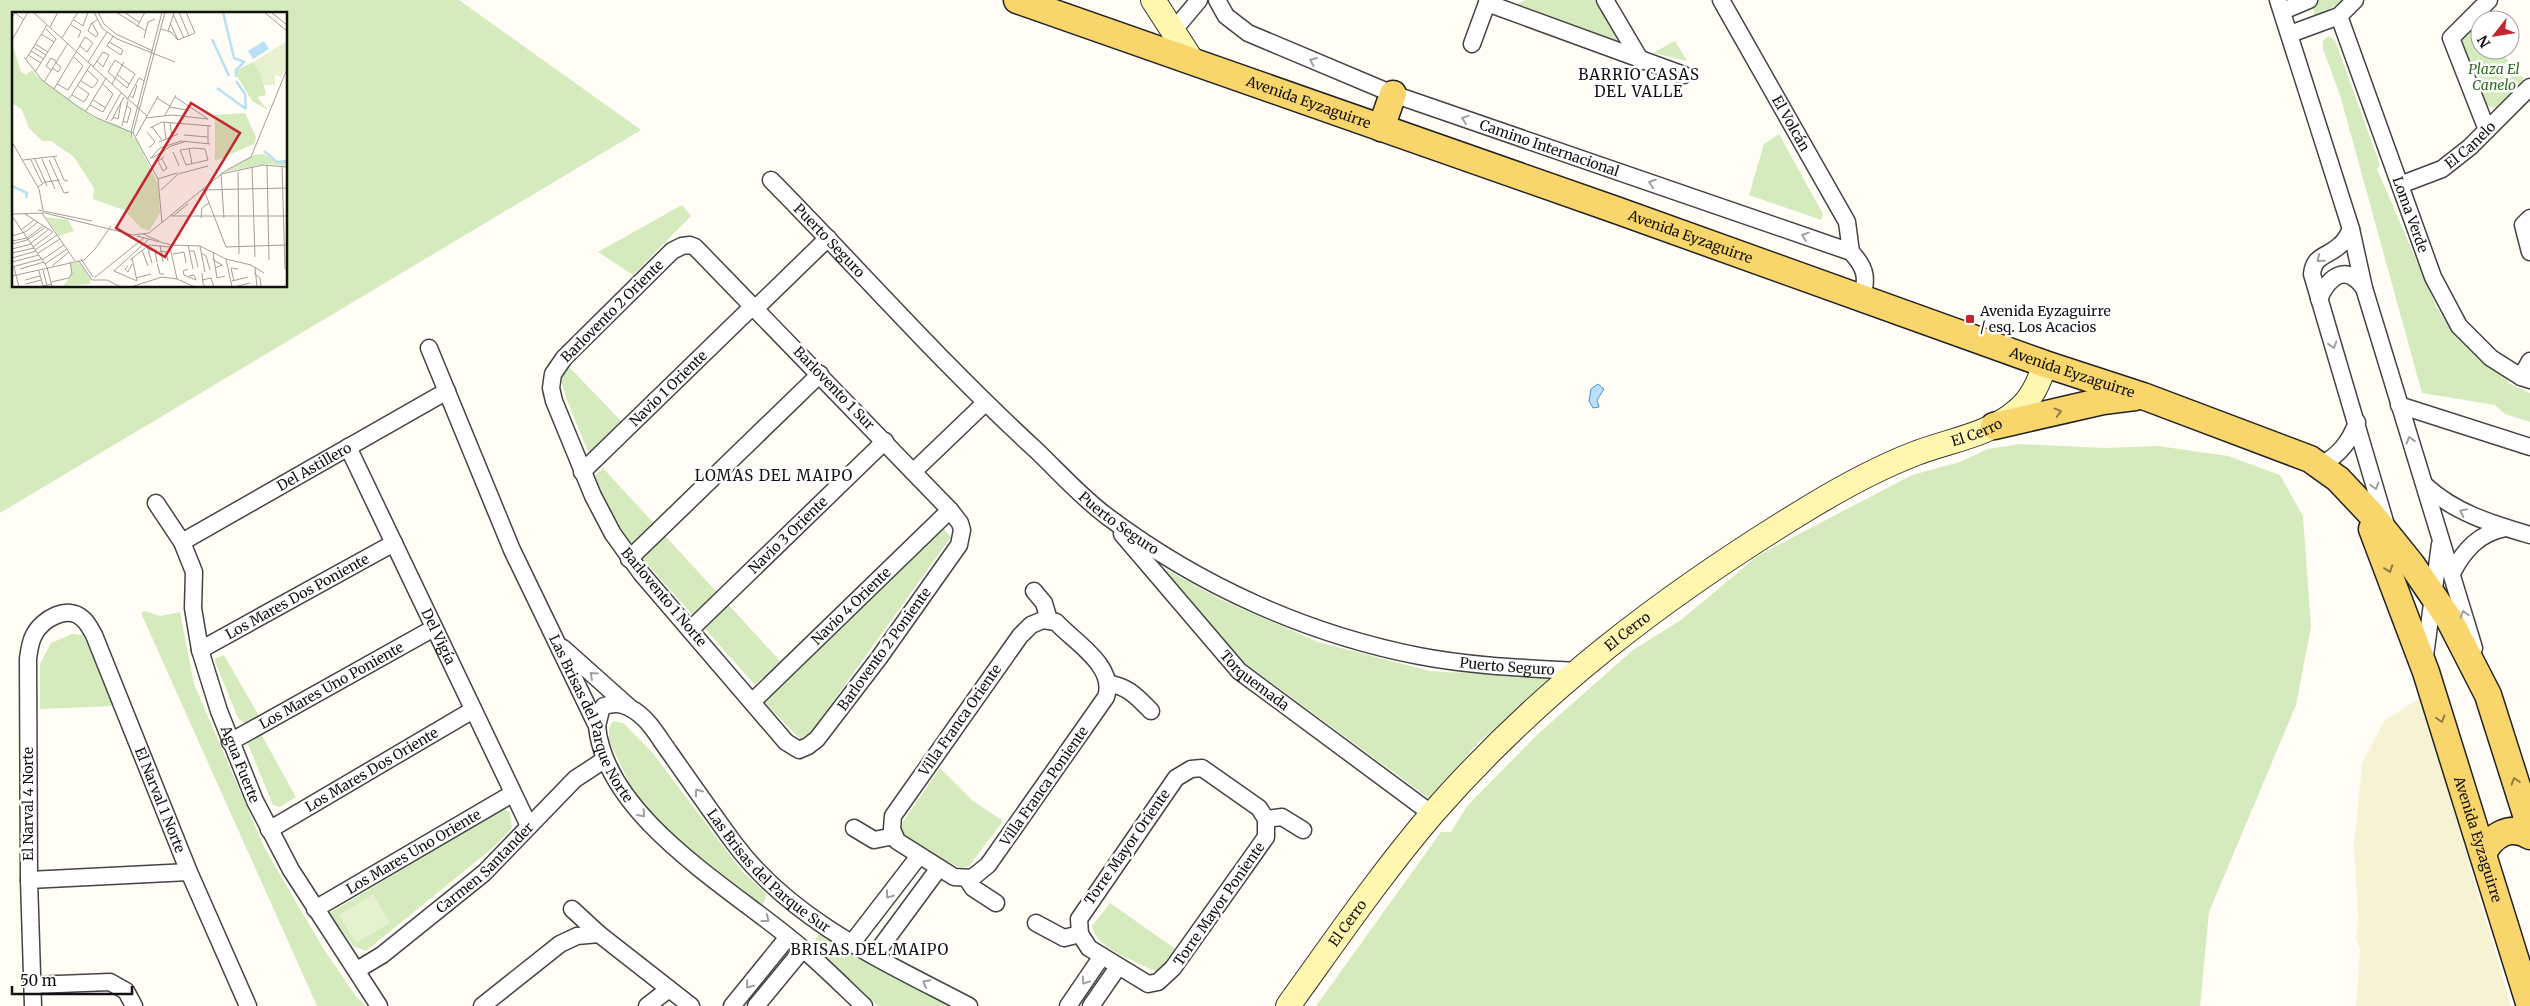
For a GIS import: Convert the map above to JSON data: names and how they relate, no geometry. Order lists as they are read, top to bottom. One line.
{"streets":{"main road":["Avenida Eyzaguirre"],"street":["El Volcán","El Canelo","Camino Internacional","Loma Verde","Puerto Seguro","Barlovento 2 Oriente","Barlovento 1 Sur","Navio 1 Oriente","El Cerro","Del Astillero","Navio 3 Oriente","Los Mares Dos Poniente","Barlovento 1 Norte","Navio 4 Oriente","Del Vigía","Barlovento 2 Poniente","Torquemada","Los Mares Uno Poniente","Las Brisas del Parque Norte","Villa Franca Oriente","Agua Fuerte","Los Mares Dos Oriente","Villa Franca Poniente","El Narval 1 Norte","El Narval 4 Norte","Torre Mayor Oriente","Los Mares Uno Oriente","Carmen Santander","Las Brisas del Parque Sur","Torre Mayor Poniente"]},"crossings":[["Avenida Eyzaguirre","El Cerro"],["El Volcán","Camino Internacional"],["El Canelo","Loma Verde"],["Puerto Seguro","Navio 1 Oriente"],["Puerto Seguro","El Cerro"],["Puerto Seguro","Torquemada"],["Barlovento 2 Oriente","Barlovento 1 Sur"],["Barlovento 2 Oriente","Barlovento 1 Norte"],["Barlovento 1 Sur","Navio 1 Oriente"],["Barlovento 1 Sur","Navio 3 Oriente"],["Barlovento 1 Sur","Navio 4 Oriente"],["Barlovento 1 Sur","Barlovento 2 Poniente"],["Navio 1 Oriente","Barlovento 1 Norte"],["El Cerro","Torquemada"],["Del Astillero","Del Vigía"],["Del Astillero","Las Brisas del Parque Norte"],["Del Astillero","Agua Fuerte"],["Navio 3 Oriente","Barlovento 1 Norte"],["Los Mares Dos Poniente","Del Vigía"],["Los Mares Dos Poniente","Agua Fuerte"],["Barlovento 1 Norte","Navio 4 Oriente"],["Barlovento 1 Norte","Barlovento 2 Poniente"],["Del Vigía","Los Mares Uno Poniente"],["Del Vigía","Los Mares Dos Oriente"],["Del Vigía","Los Mares Uno Oriente"],["Del Vigía","Carmen Santander"],["Los Mares Uno Poniente","Agua Fuerte"],["Las Brisas del Parque Norte","Carmen Santander"],["Las Brisas del Parque Norte","Las Brisas del Parque Sur"],["Agua Fuerte","Los Mares Dos Oriente"],["Agua Fuerte","Los Mares Uno Oriente"],["Agua Fuerte","Carmen Santander"],["El Narval 1 Norte","El Narval 4 Norte"],["Torre Mayor Oriente","Torre Mayor Poniente"]],"one_way":["Las Brisas del Parque Sur"],"districts":["BARRIO CASAS DEL VALLE","LOMAS DEL MAIPO","BRISAS DEL MAIPO"],"parks":["Plaza El Canelo"],"places":{"transit":["Avenida Eyzaguirre / esq. Los Acacios"]},"scale_bar":"50 m","north":"bottom left"}
